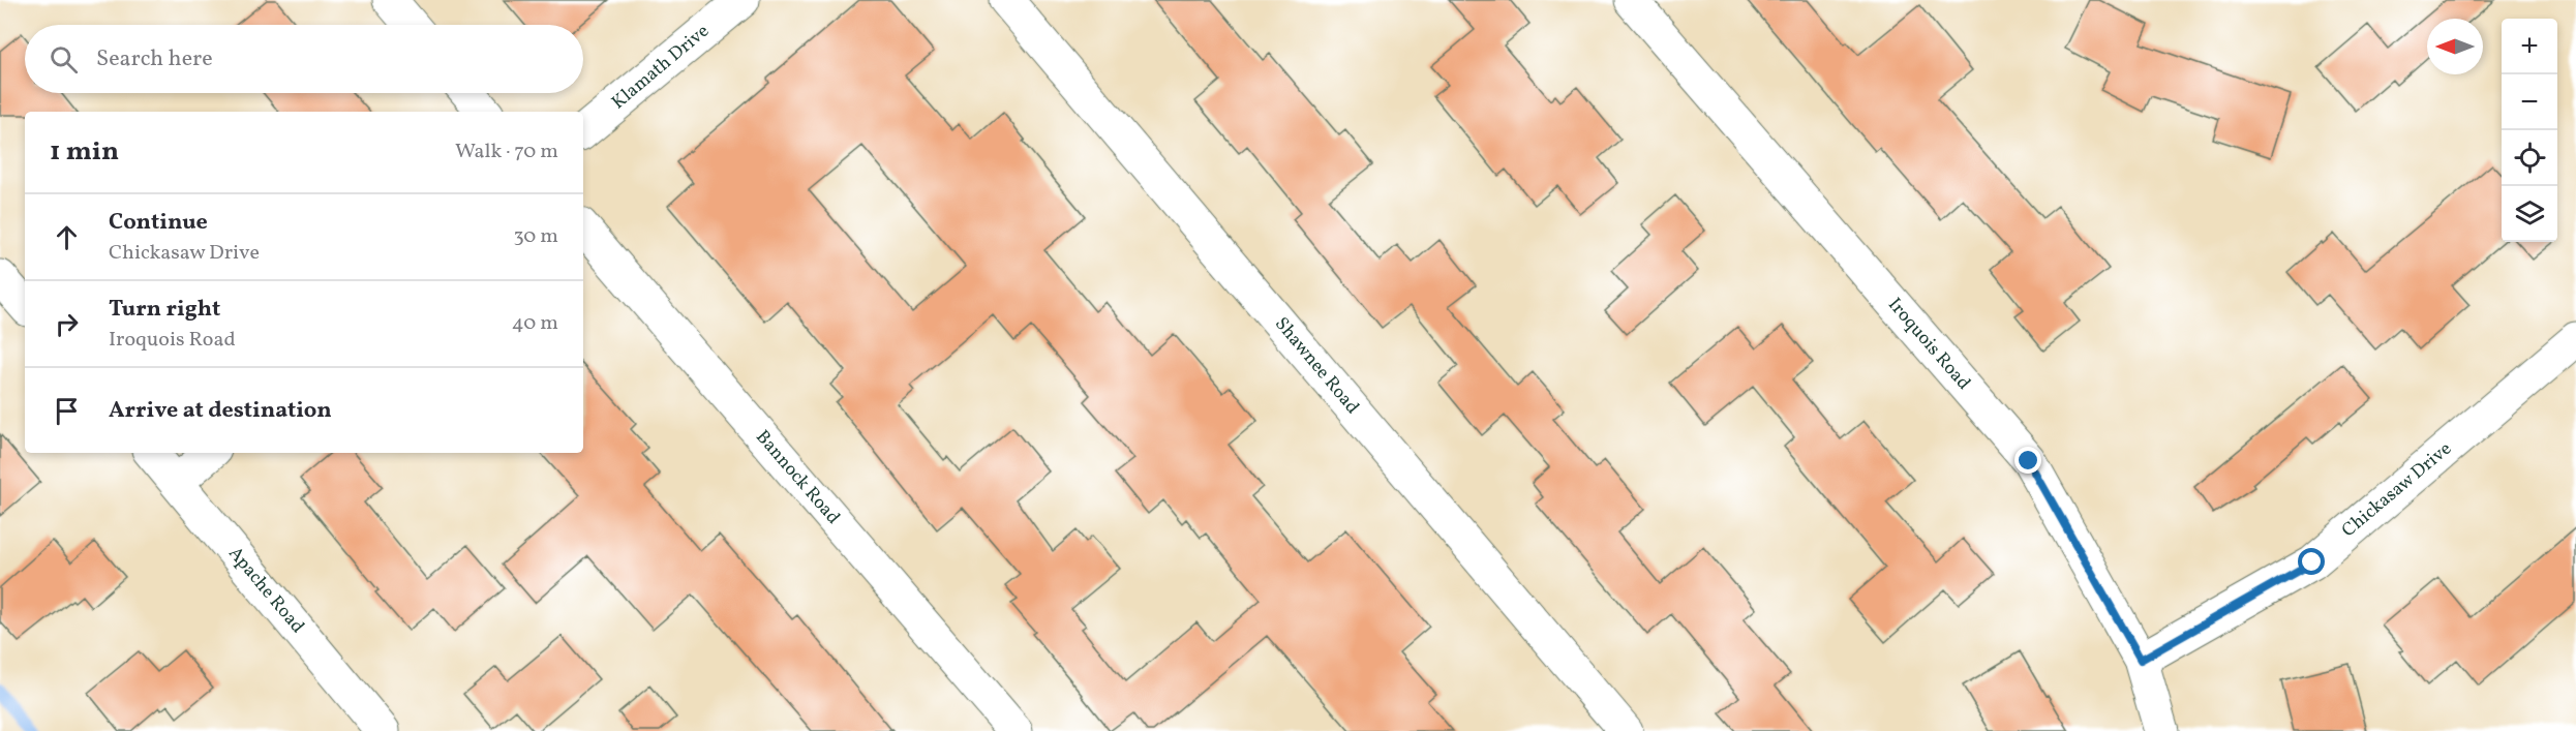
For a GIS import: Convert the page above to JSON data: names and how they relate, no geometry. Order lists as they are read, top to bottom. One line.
{"streets":{"street":["Klamath Drive","Iroquois Road","Shawnee Road","Bannock Road","Chickasaw Drive","Apache Road"]},"crossings":[["Iroquois Road","Chickasaw Drive"]],"north":"left","page":{"map_buttons":["+","−"],"search":"Search here","heading":["1 min","Walk · 70 m"],"list":[["Continue","Chickasaw Drive","30 m"],["Turn right","Iroquois Road","40 m"],"Arrive at destination"]}}
